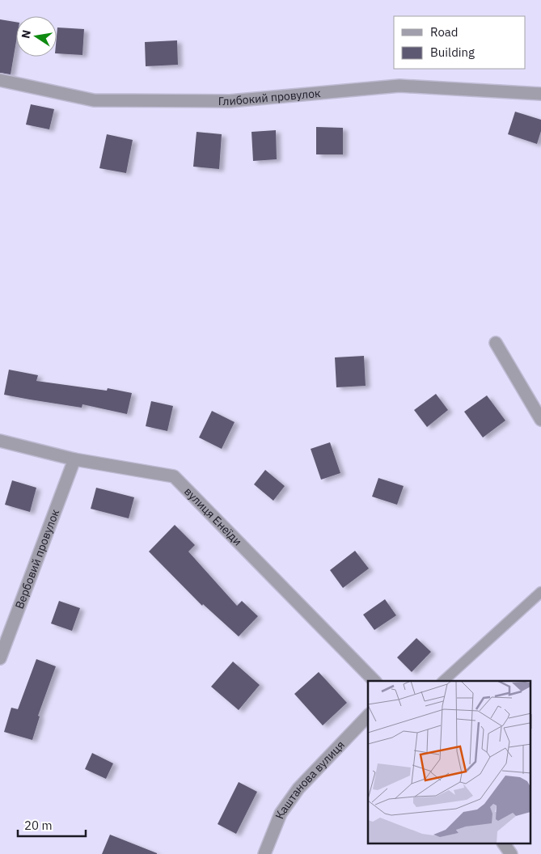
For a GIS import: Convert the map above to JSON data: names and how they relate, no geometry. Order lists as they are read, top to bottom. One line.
{"streets":{"street":["Глибокий провулок","вулиця Енеїди","Вербовий провулок","Каштанова вулиця"]},"crossings":[["вулиця Енеїди","Вербовий провулок"]],"legend":["Road","Building"],"scale_bar":"20 m","north":"left"}
